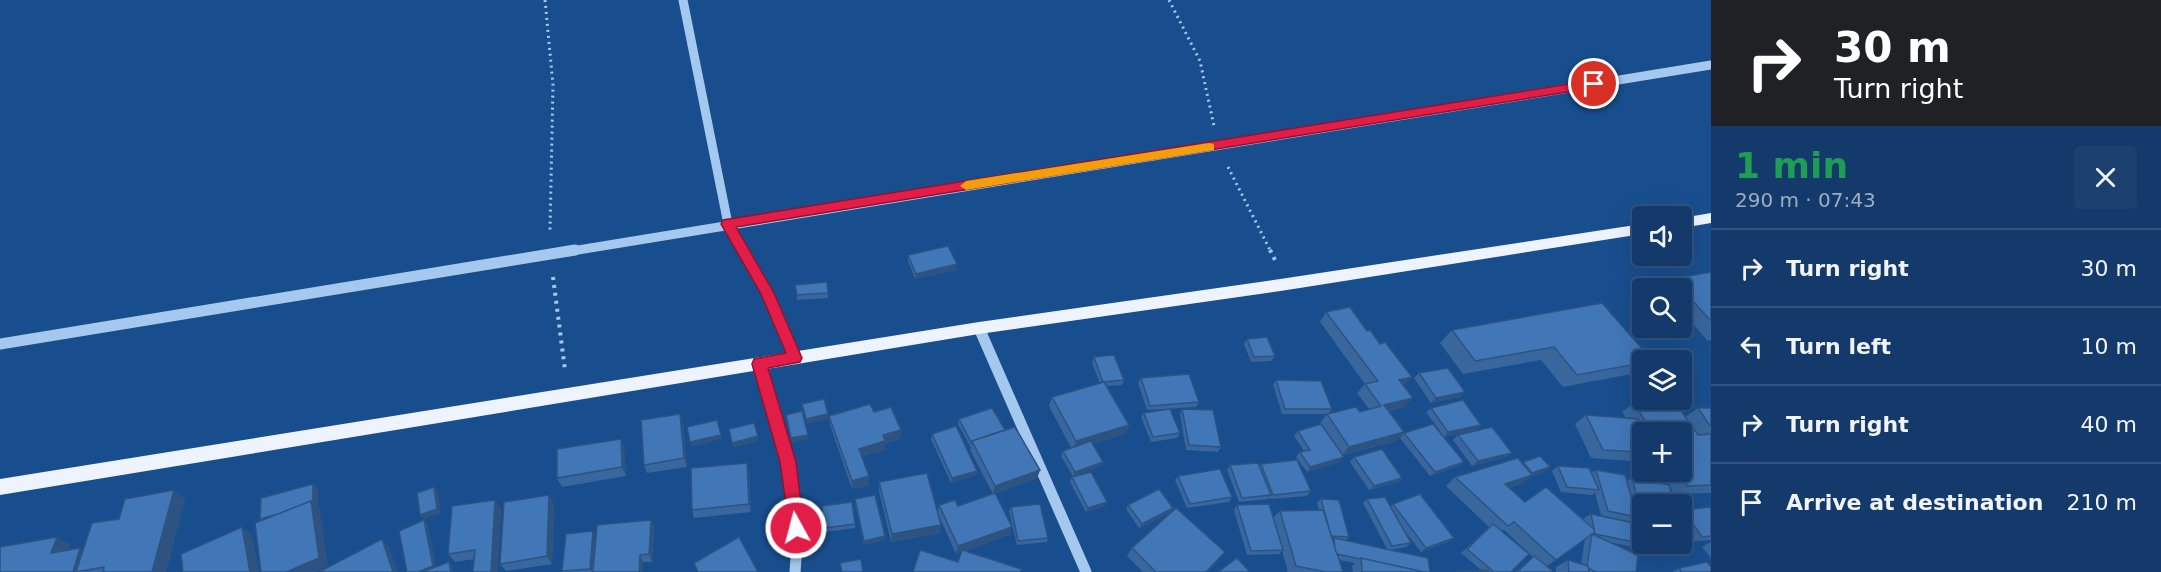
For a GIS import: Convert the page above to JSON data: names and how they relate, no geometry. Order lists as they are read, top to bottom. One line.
{"page":{"turn":["30 m","Turn right"],"heading":["1 min","290 m · 07:43"],"map_buttons":["+","−"],"list":[{"name":"Turn right","value":"30 m"},{"name":"Turn left","value":"10 m"},{"name":"Turn right","value":"40 m"},{"name":"Arrive at destination","value":"210 m"}]}}
